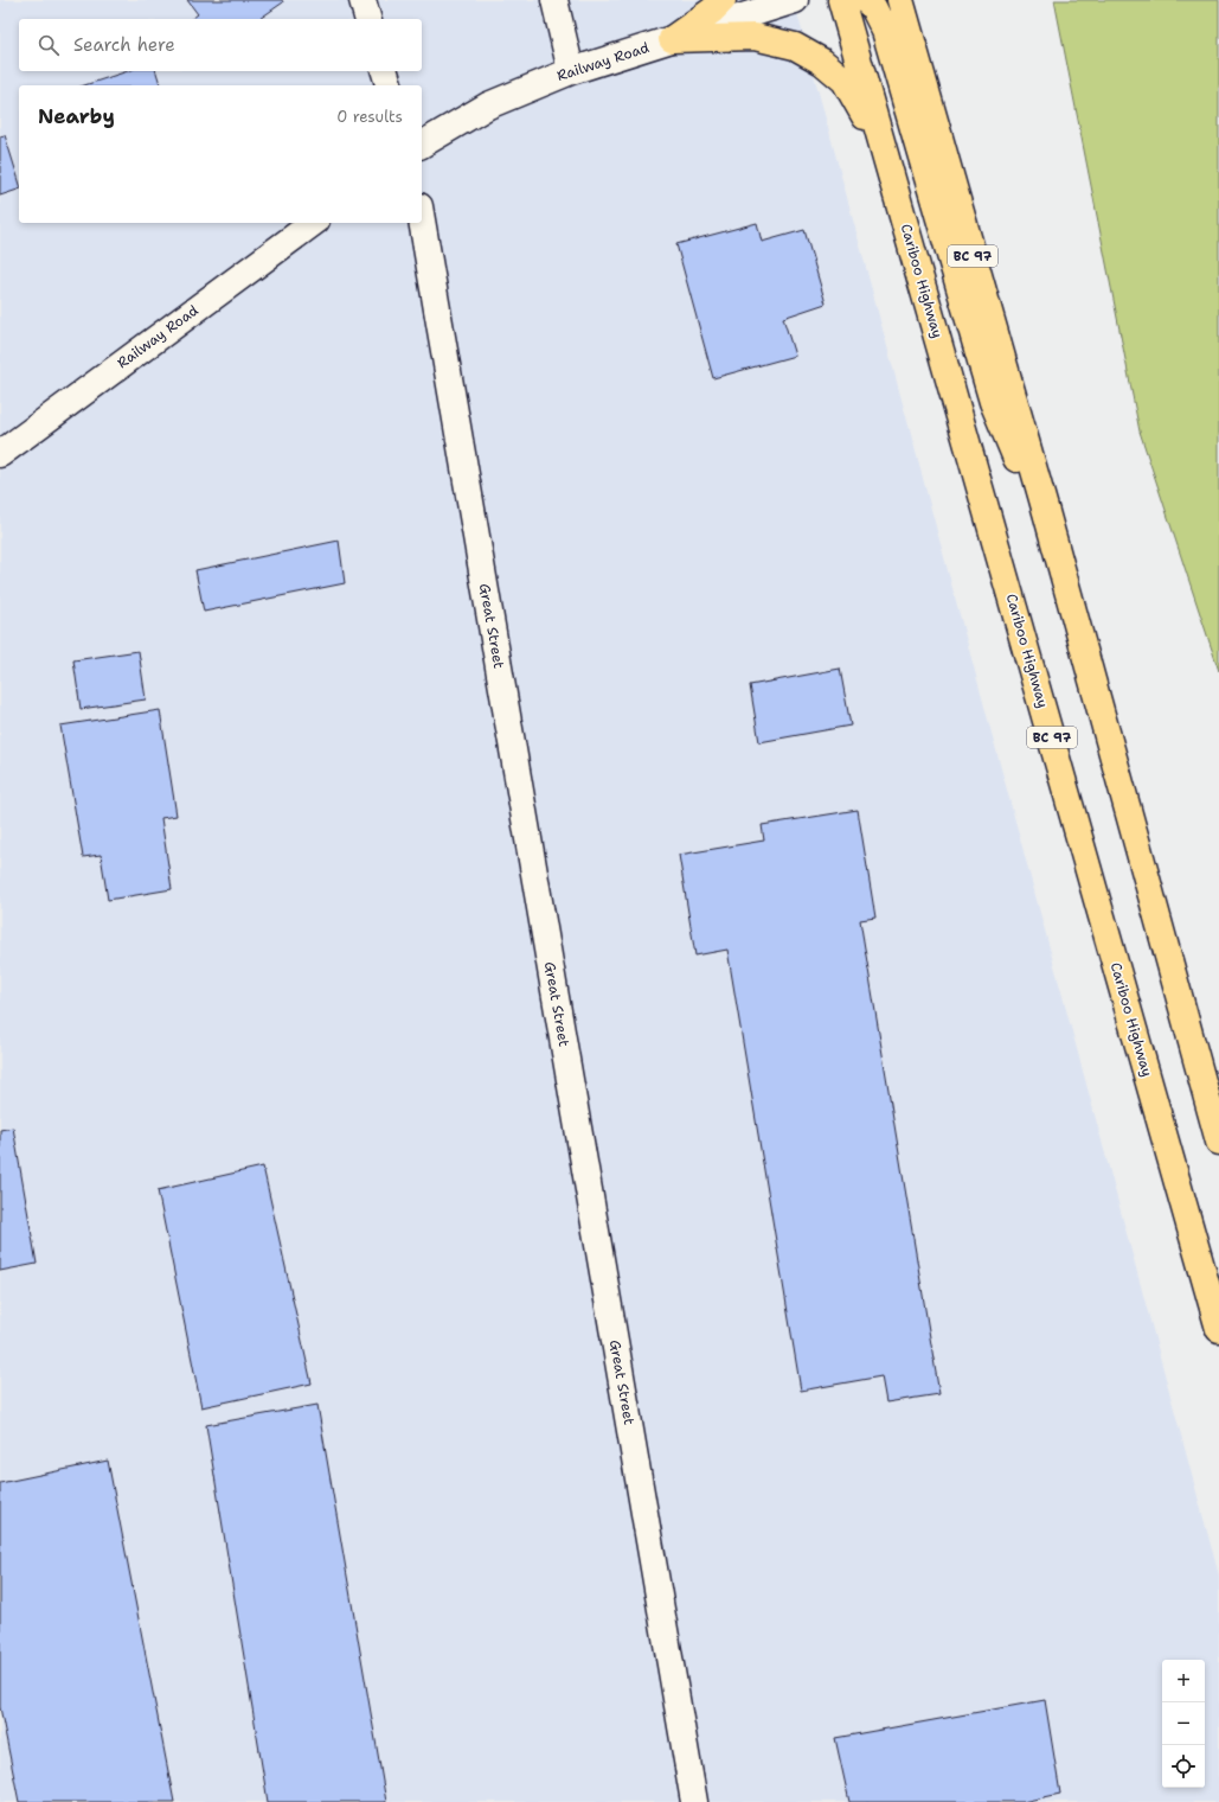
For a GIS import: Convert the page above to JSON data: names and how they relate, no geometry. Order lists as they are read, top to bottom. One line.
{"streets":{"highway":["BC 97","Cariboo Highway"],"street":["Railway Road","Great Street"]},"page":{"search":"Search here","heading":["Nearby","0 results"],"map_buttons":["+","−"]}}
